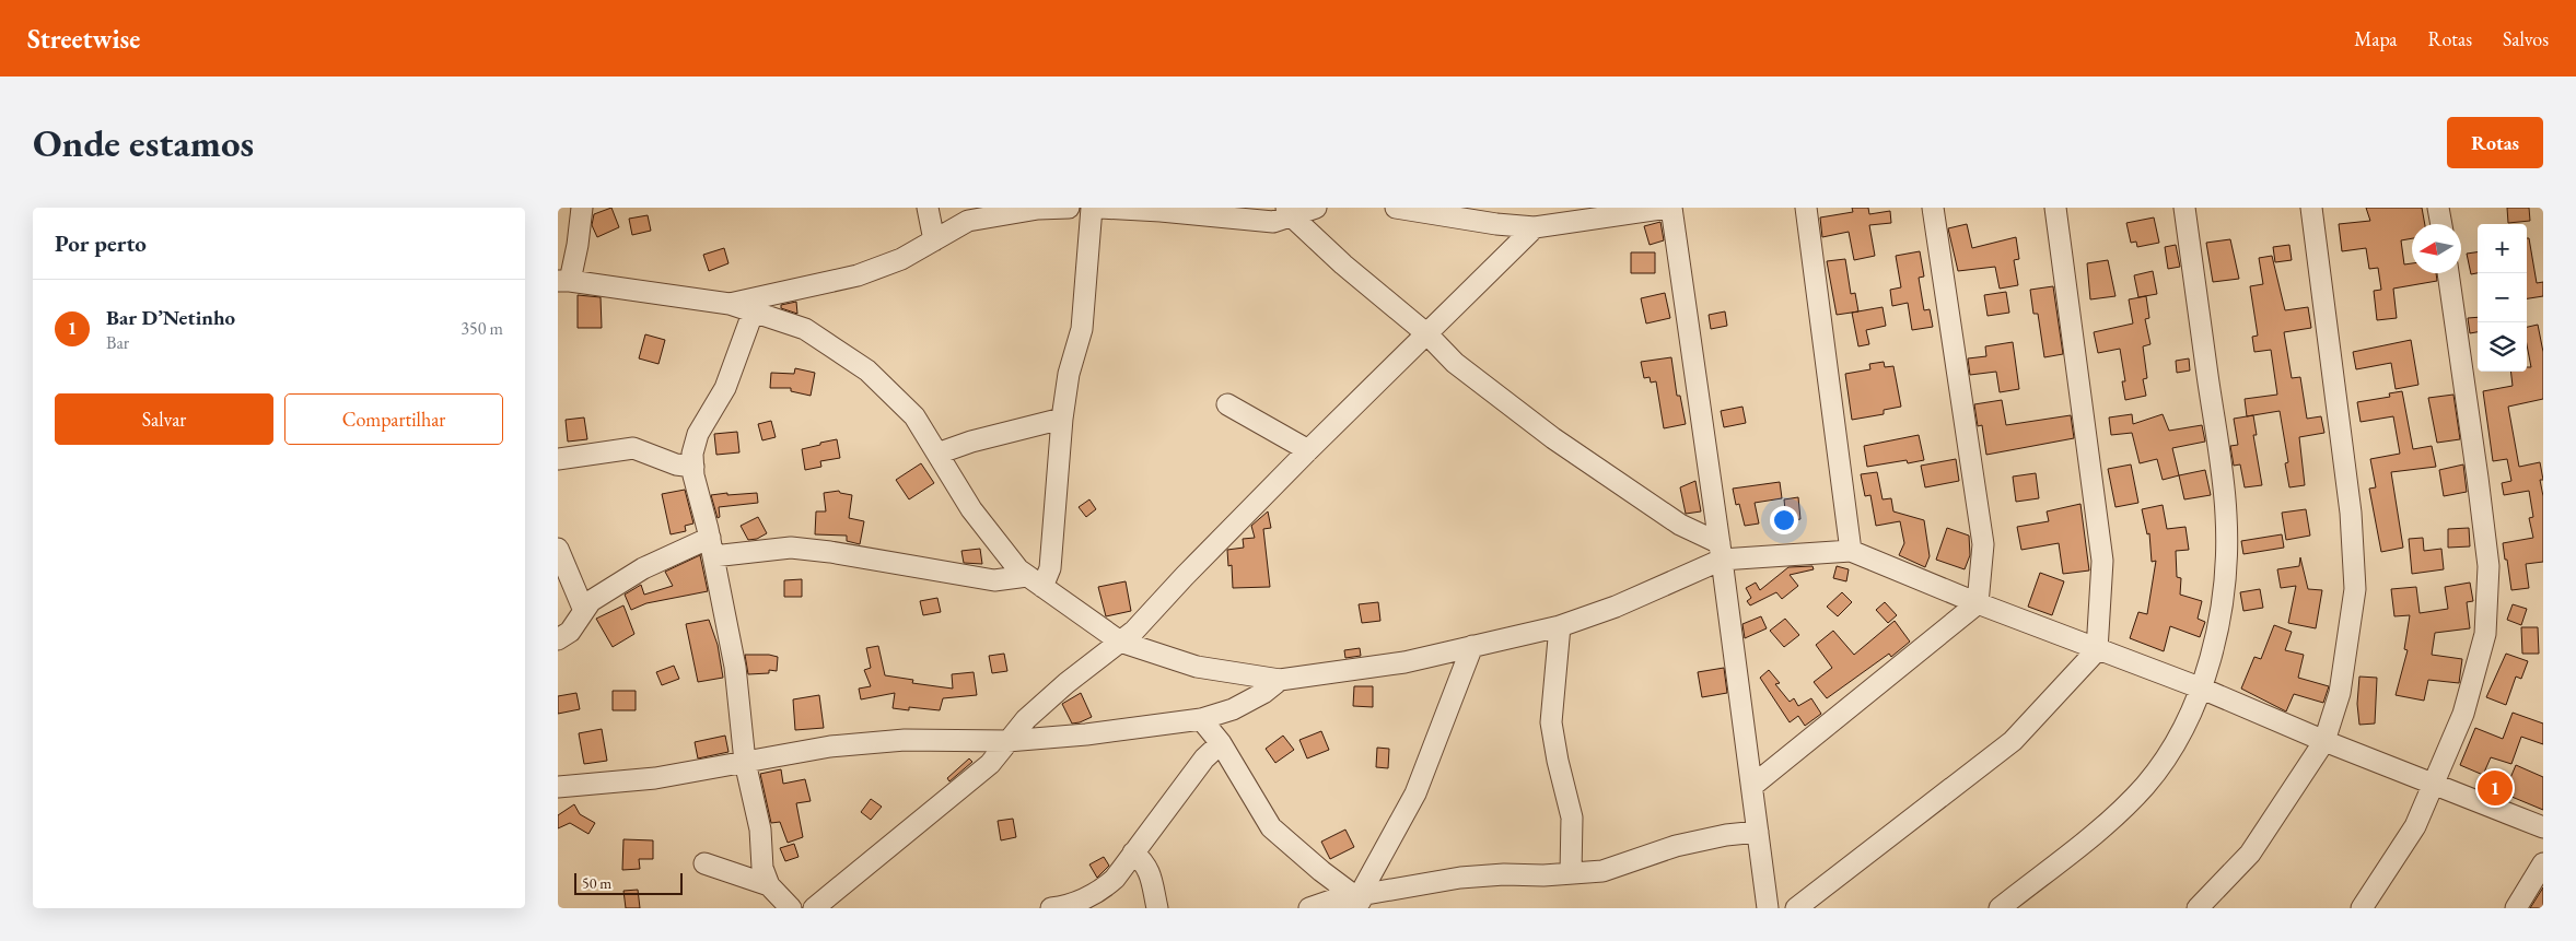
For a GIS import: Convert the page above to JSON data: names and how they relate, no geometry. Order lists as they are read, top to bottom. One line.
{"scale_bar":"50 m","north":"left","page":{"header":"Streetwise","nav":["Mapa","Rotas","Salvos"],"buttons":["Rotas",["Salvar","Compartilhar"]],"title":"Onde estamos","heading":"Por perto","map_buttons":["+","−"],"list":[{"mark":"1","name":"Bar D’Netinho","note":"Bar","value":"350 m"}],"pins":"1","scale":"50 m"}}
